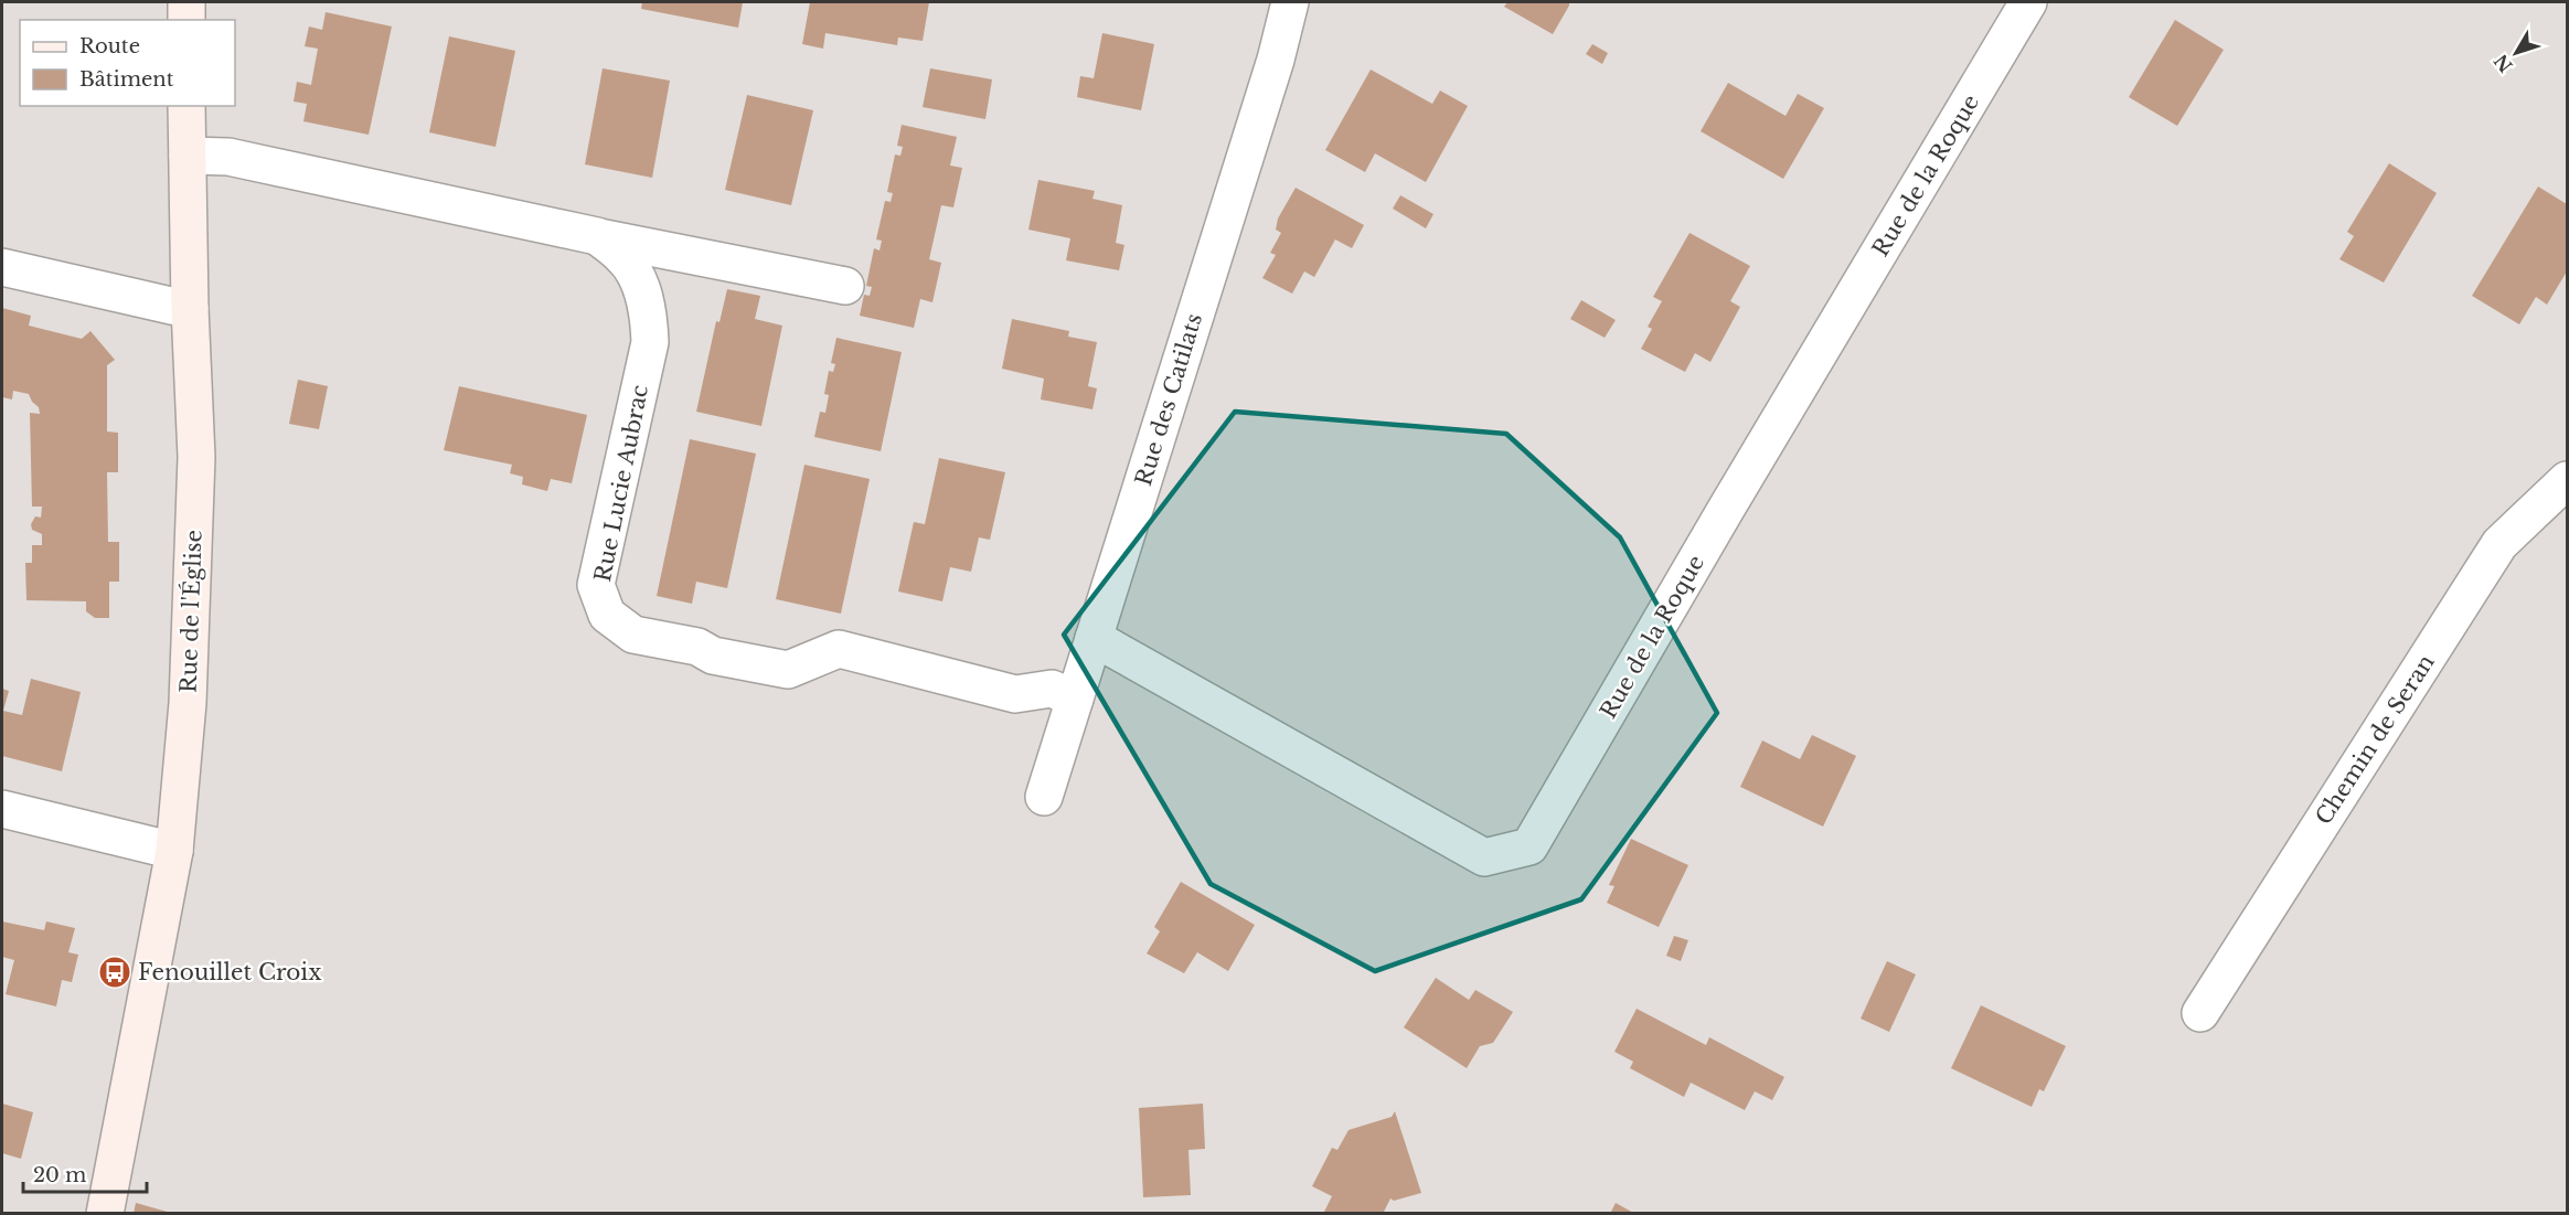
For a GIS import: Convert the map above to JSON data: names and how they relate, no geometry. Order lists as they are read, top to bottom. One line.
{"streets":{"main road":["Rue de l'Église"],"street":["Rue de la Roque","Rue des Catilats","Rue Lucie Aubrac","Chemin de Seran"]},"crossings":[["Rue de la Roque","Rue des Catilats"],["Rue des Catilats","Rue Lucie Aubrac"],["Rue Lucie Aubrac","Rue de l'Église"]],"places":{"bus stop":["Fenouillet Croix"]},"legend":["Route","Bâtiment"],"scale_bar":"20 m","north":"bottom left"}
